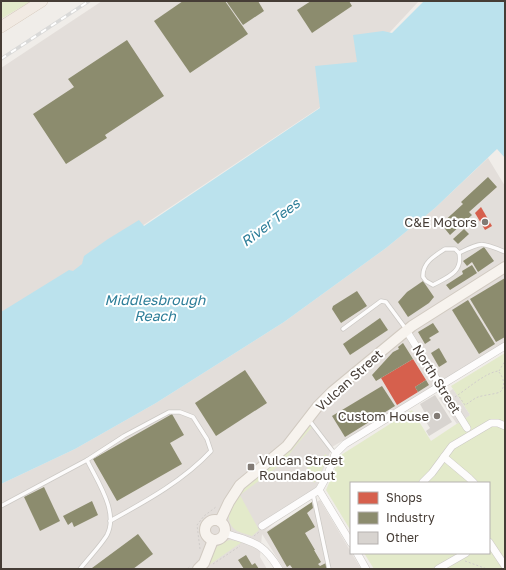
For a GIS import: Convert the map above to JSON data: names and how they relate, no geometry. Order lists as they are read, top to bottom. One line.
{"streets":{"street":["North Street","Vulcan Street"]},"crossings":[["North Street","Vulcan Street"]],"water":["River Tees","Middlesbrough Reach"],"places":{"other":["C&E Motors","Custom House"],"transit":["Vulcan Street Roundabout"]},"legend":["Shops","Industry","Other"]}
